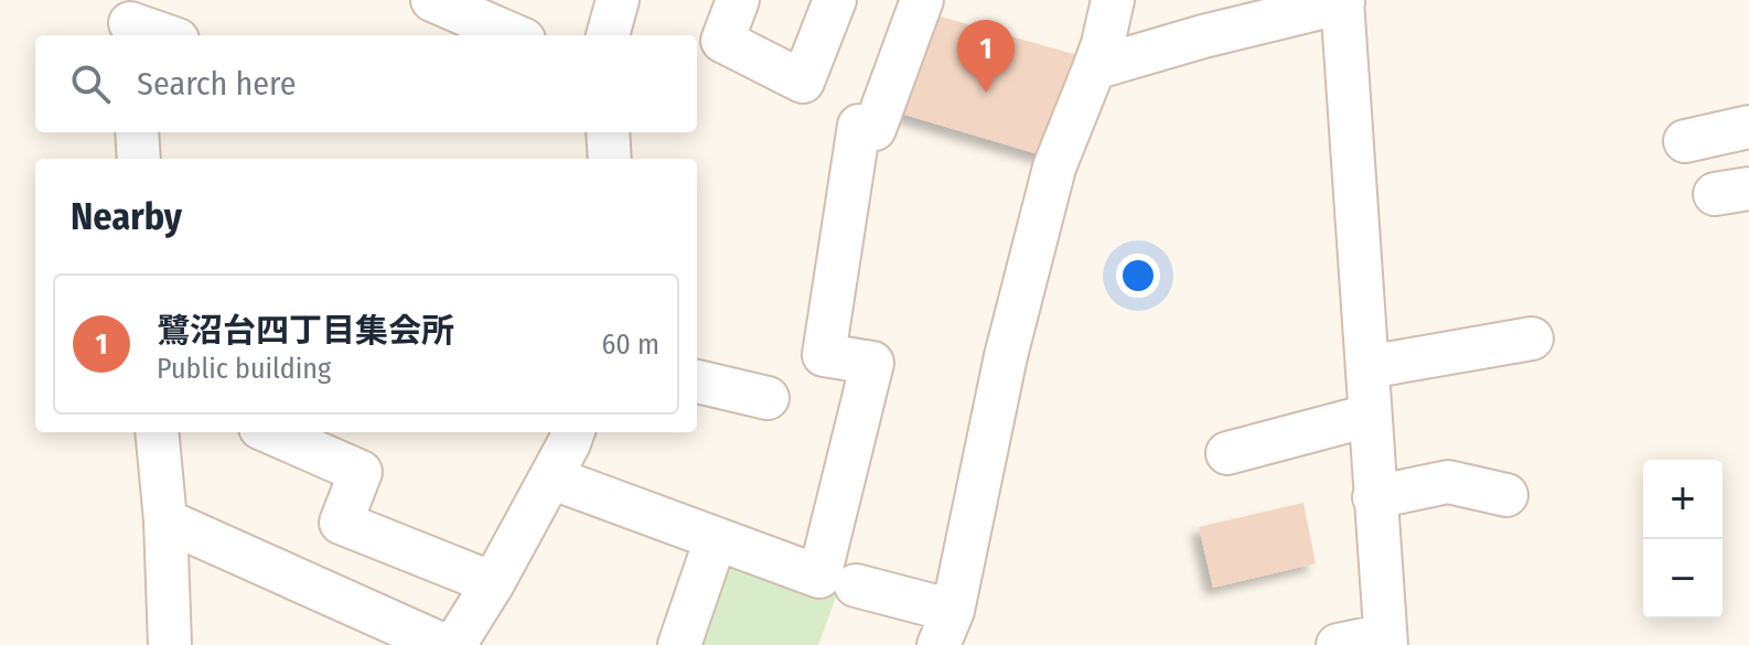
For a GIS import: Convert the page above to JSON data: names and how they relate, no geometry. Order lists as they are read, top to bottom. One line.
{"page":{"pins":"1","search":"Search here","heading":"Nearby","list":[{"mark":"1","name":"鷺沼台四丁目集会所","note":"Public building","value":"60 m"}],"map_buttons":["+","−"]}}
